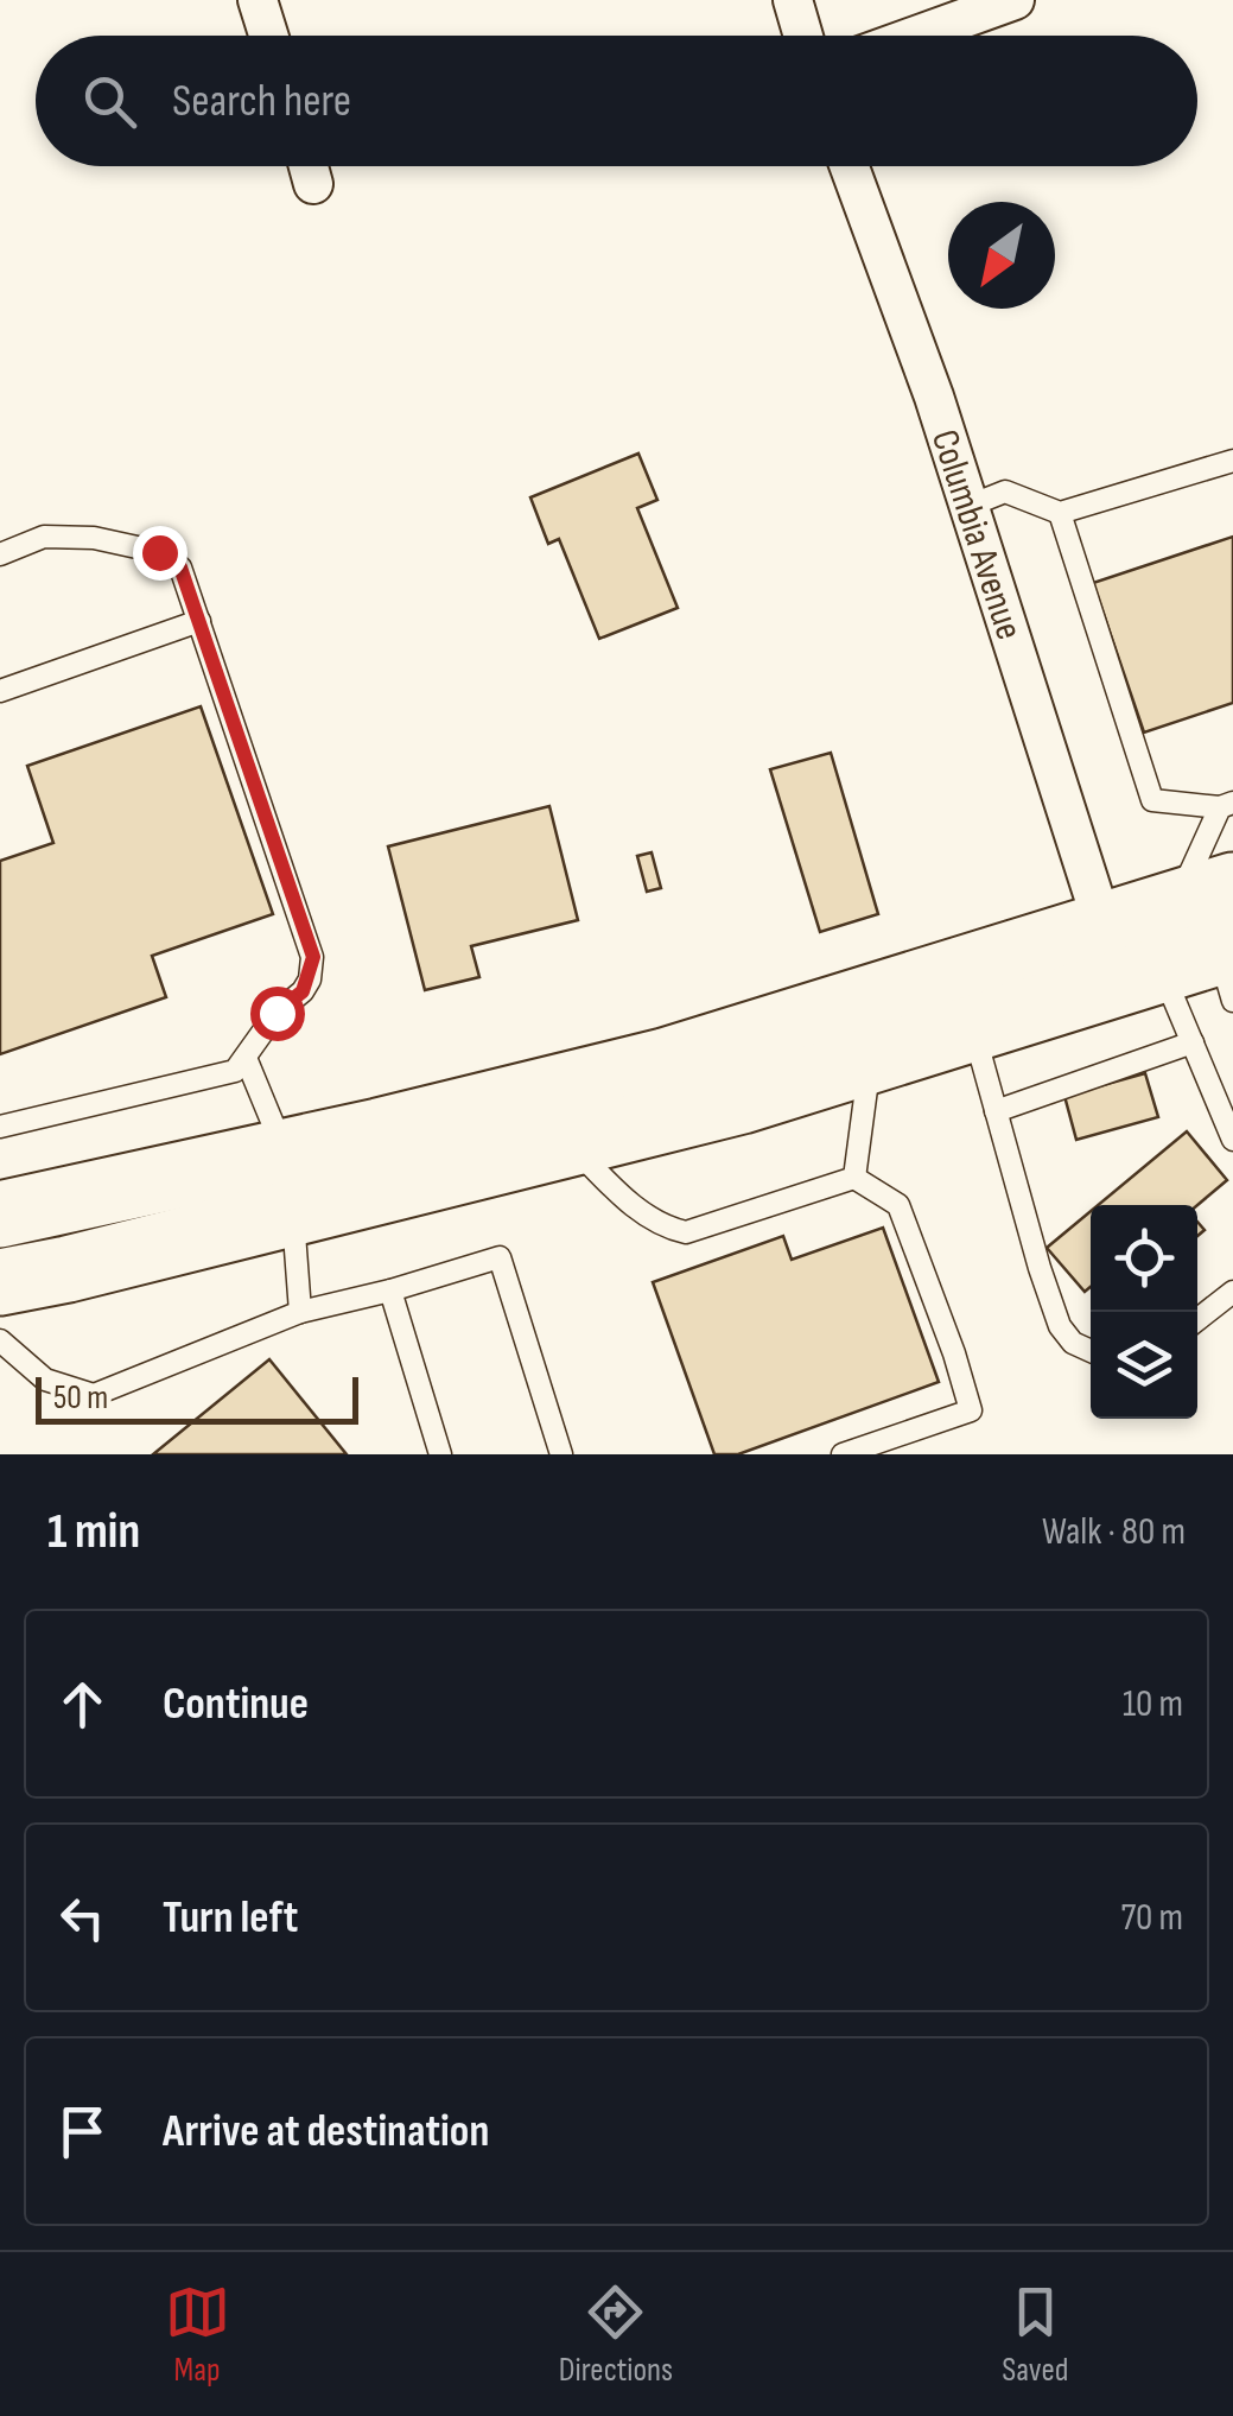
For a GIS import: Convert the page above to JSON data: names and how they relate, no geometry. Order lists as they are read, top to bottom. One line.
{"streets":{"street":["Columbia Avenue"]},"scale_bar":"50 m","north":"bottom left","page":{"search":"Search here","scale":"50 m","heading":["1 min","Walk · 80 m"],"list":[["Continue","10 m"],["Turn left","70 m"],"Arrive at destination"],"nav":["Map","Directions","Saved"]}}
